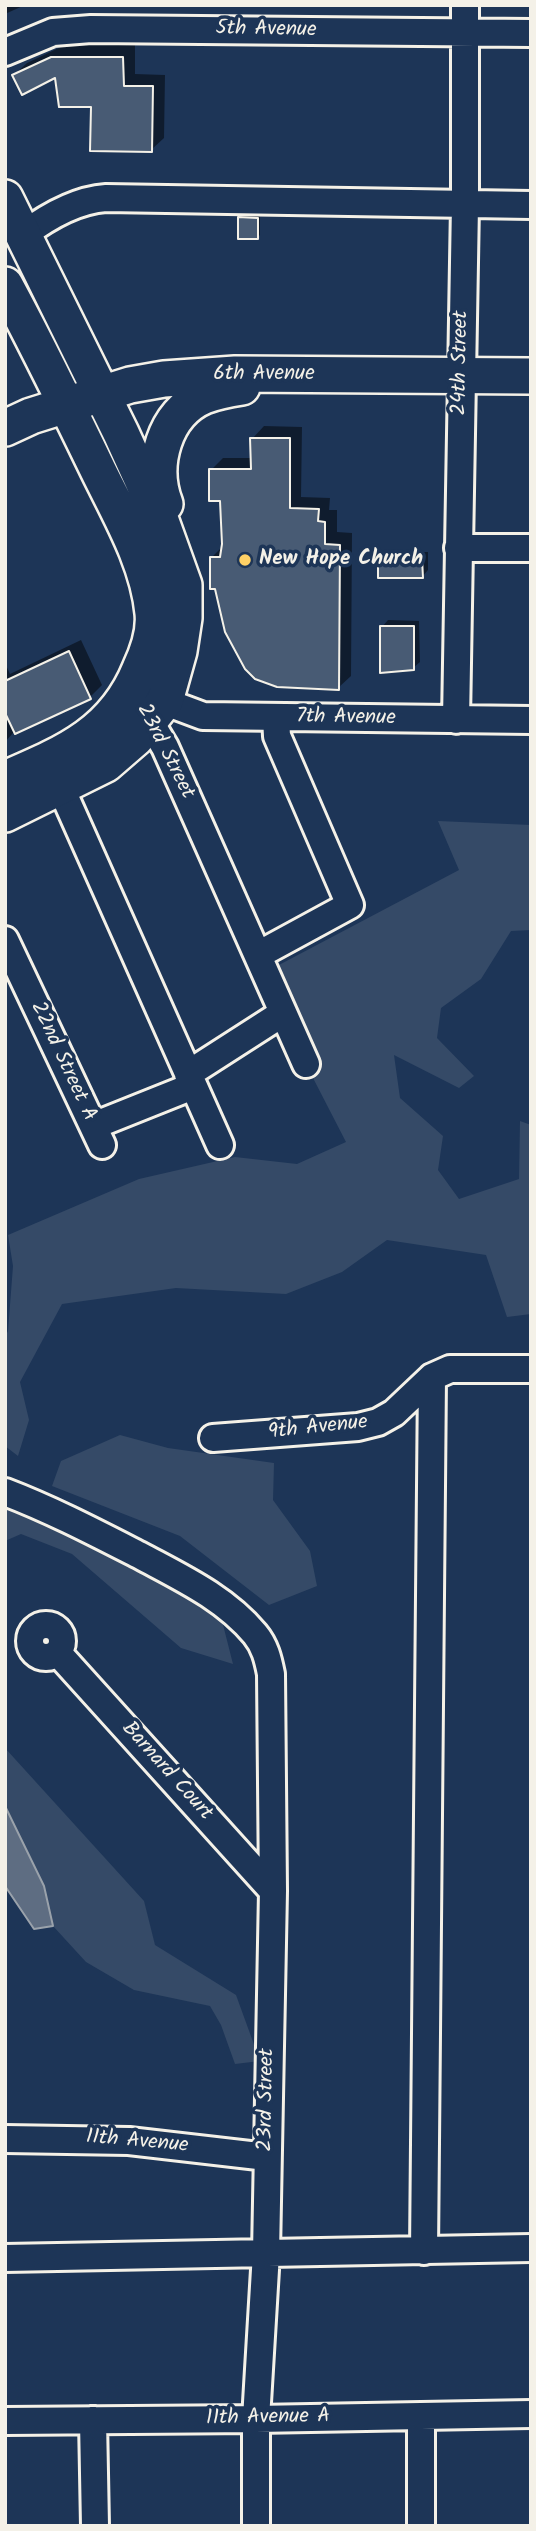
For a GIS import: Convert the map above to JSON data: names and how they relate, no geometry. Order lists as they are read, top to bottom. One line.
{"streets":{"main road":["6th Avenue","23rd Street"],"street":["5th Avenue","24th Street","7th Avenue","22nd Street A","9th Avenue","Barnard Court","11th Avenue","11th Avenue A"]},"crossings":[["5th Avenue","24th Street"],["24th Street","6th Avenue"],["24th Street","7th Avenue"],["6th Avenue","23rd Street"],["7th Avenue","23rd Street"],["23rd Street","Barnard Court"],["23rd Street","11th Avenue"],["23rd Street","11th Avenue A"]],"places":["New Hope Church"]}
